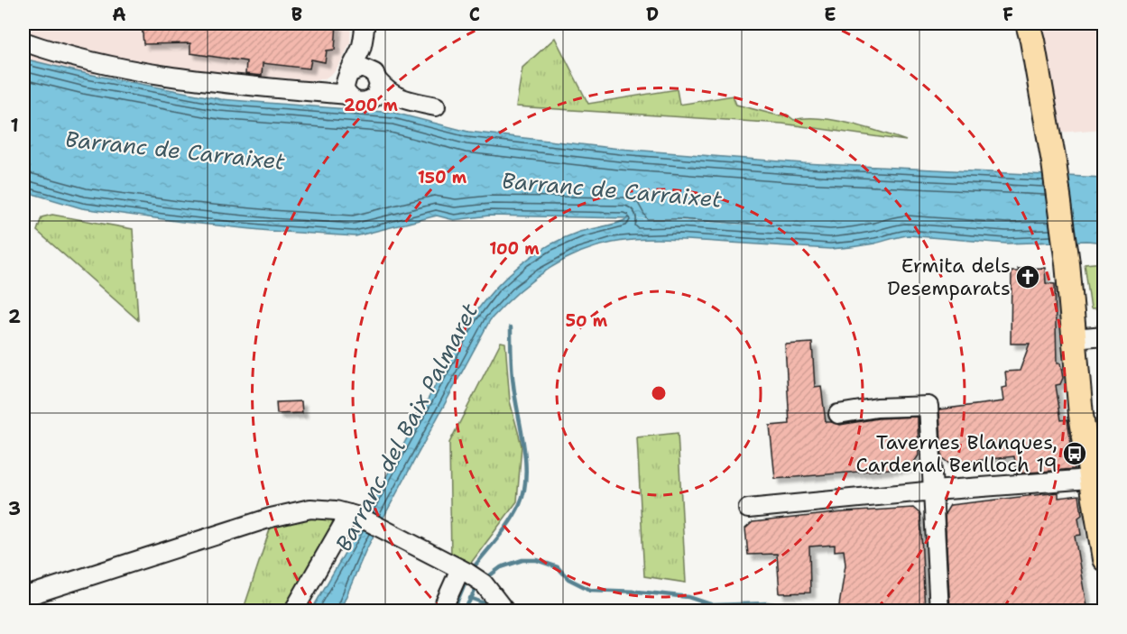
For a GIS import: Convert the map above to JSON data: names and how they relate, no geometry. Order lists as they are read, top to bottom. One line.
{"water":["Barranc de Carraixet","Barranc del Baix Palmaret"],"places":{"church":["Ermita dels Desemparats"],"bus stop":["Tavernes Blanques, Cardenal Benlloch 19"]},"grid":{"columns":["A","B","C","D","E","F"],"rows":["1","2","3"]},"rings":["200 m","150 m","100 m","50 m"]}
